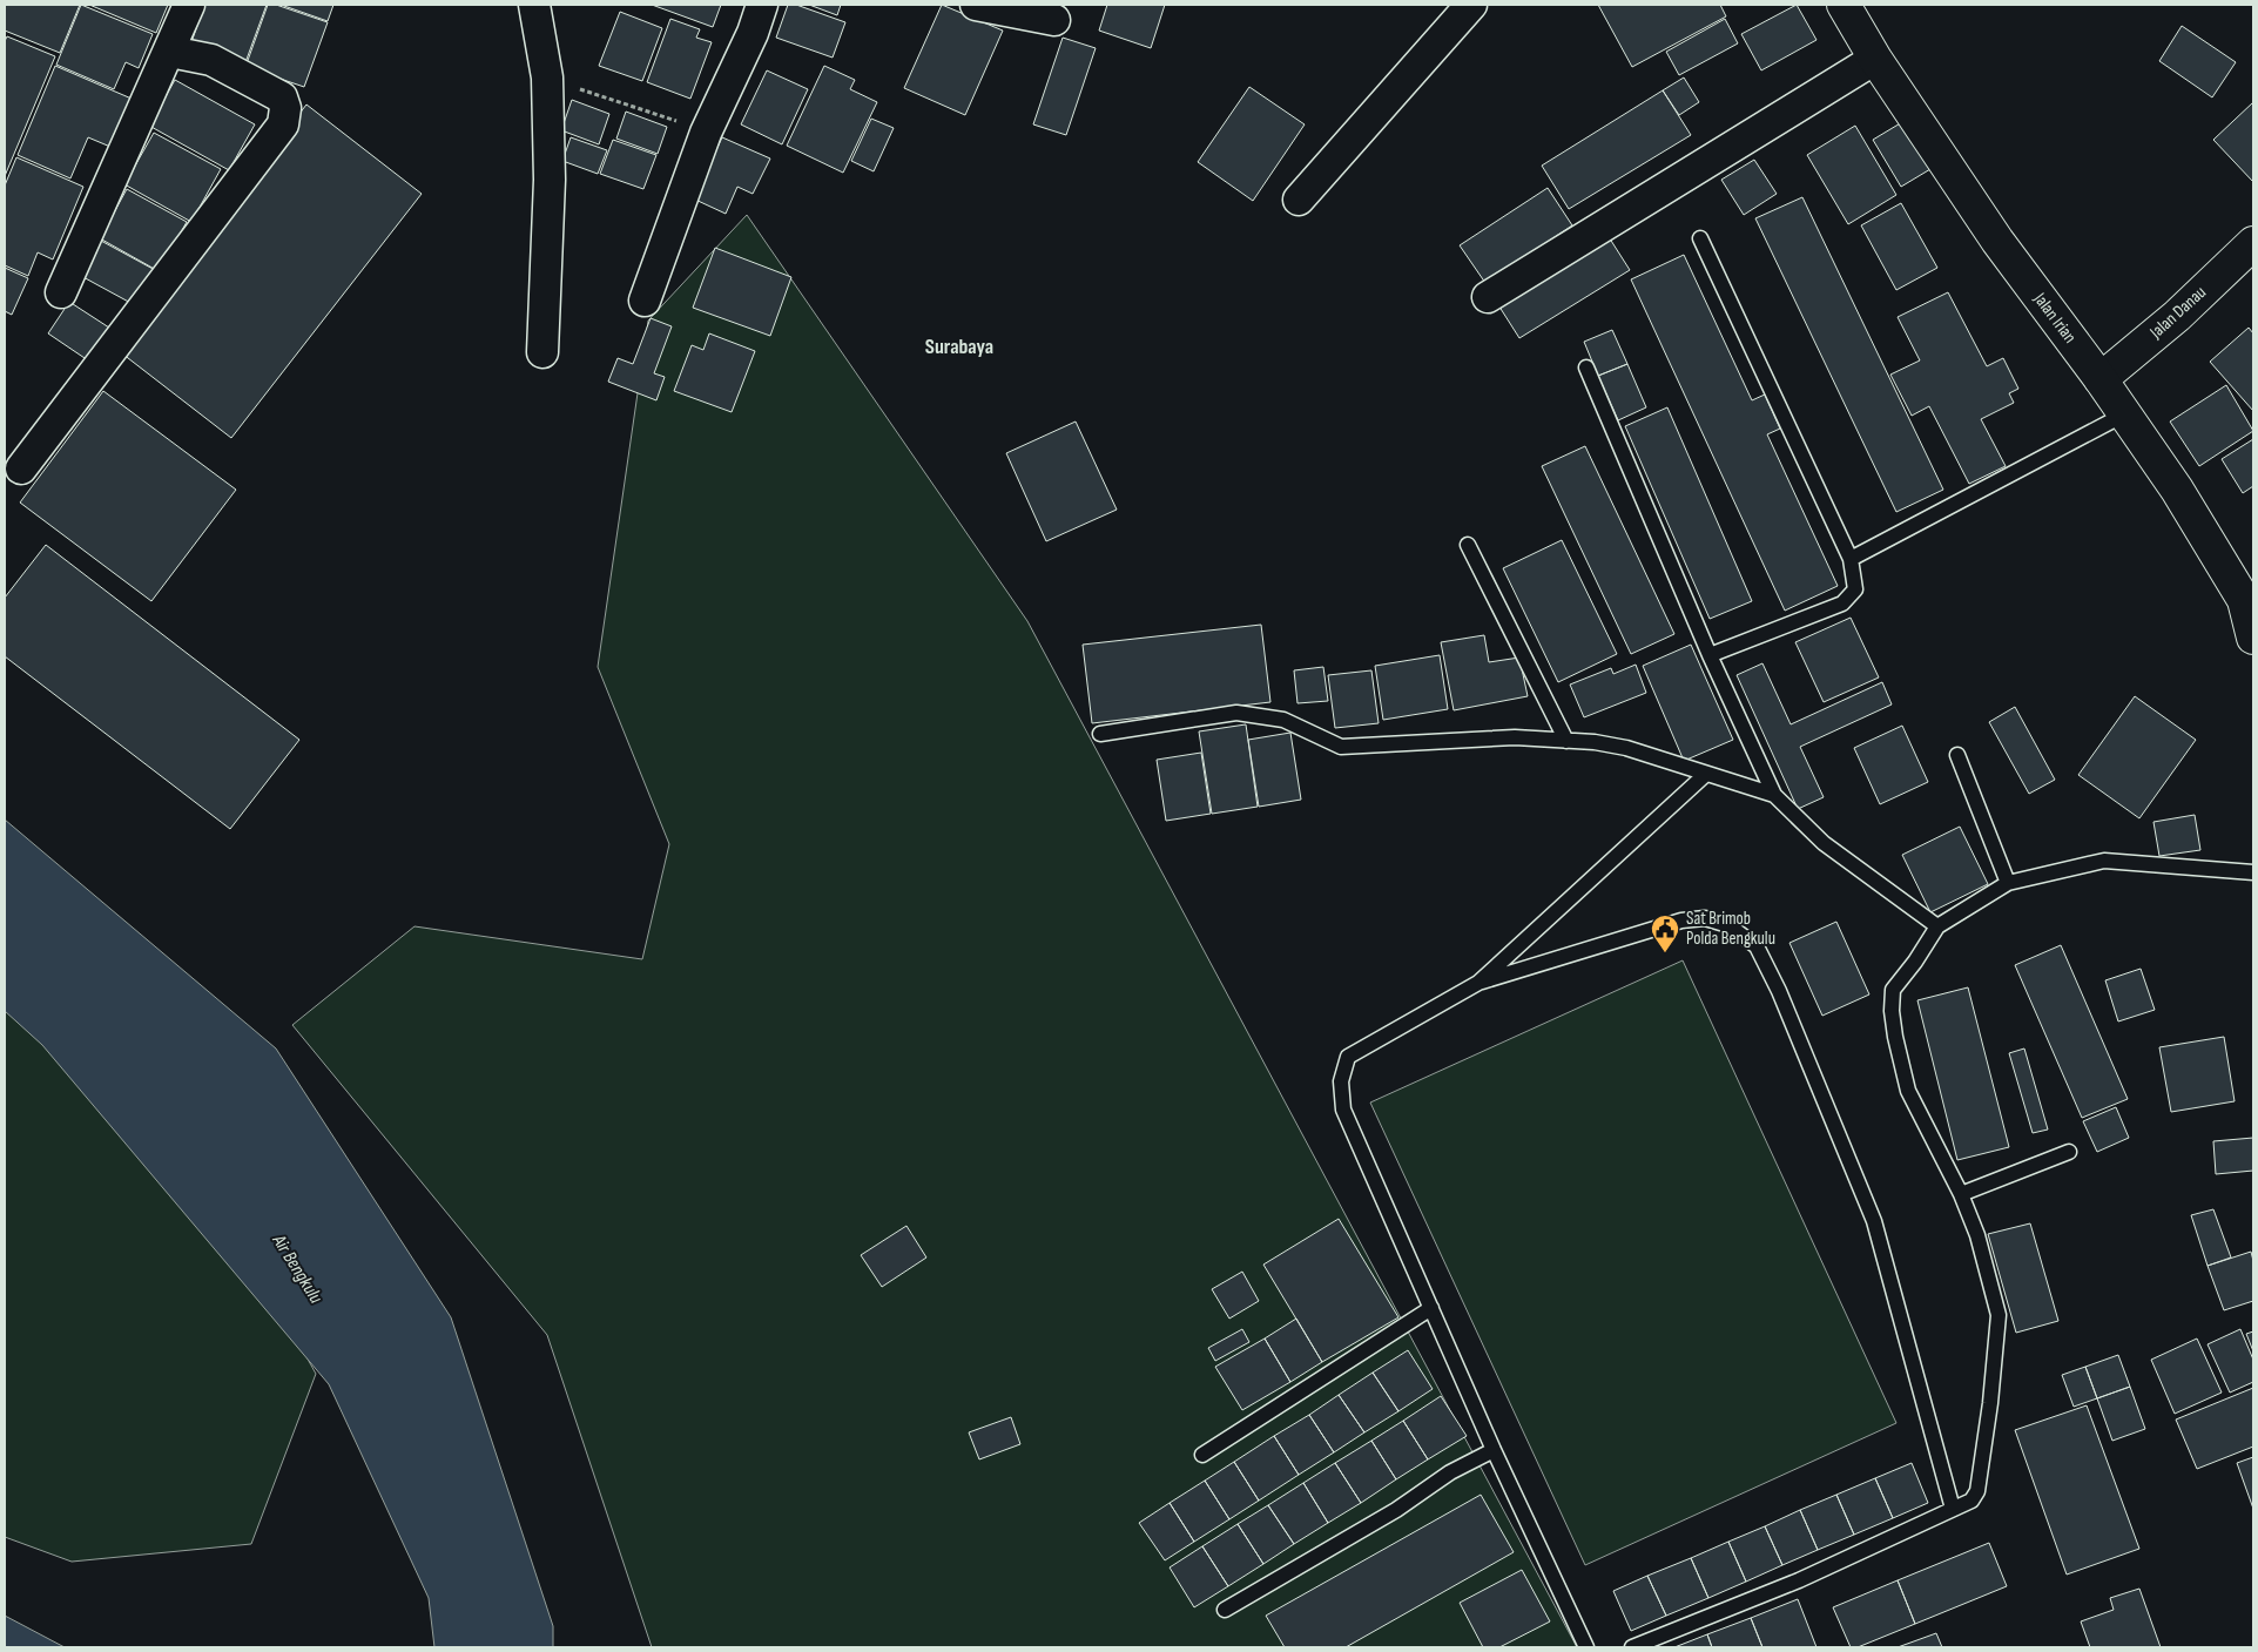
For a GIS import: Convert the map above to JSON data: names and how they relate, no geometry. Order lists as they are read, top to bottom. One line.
{"streets":{"main road":["Jalan Danau","Jalan Irian"]},"crossings":[["Jalan Danau","Jalan Irian"]],"districts":["Surabaya"],"water":["Air Bengkulu"],"places":{"public building":["Sat Brimob Polda Bengkulu"]}}
